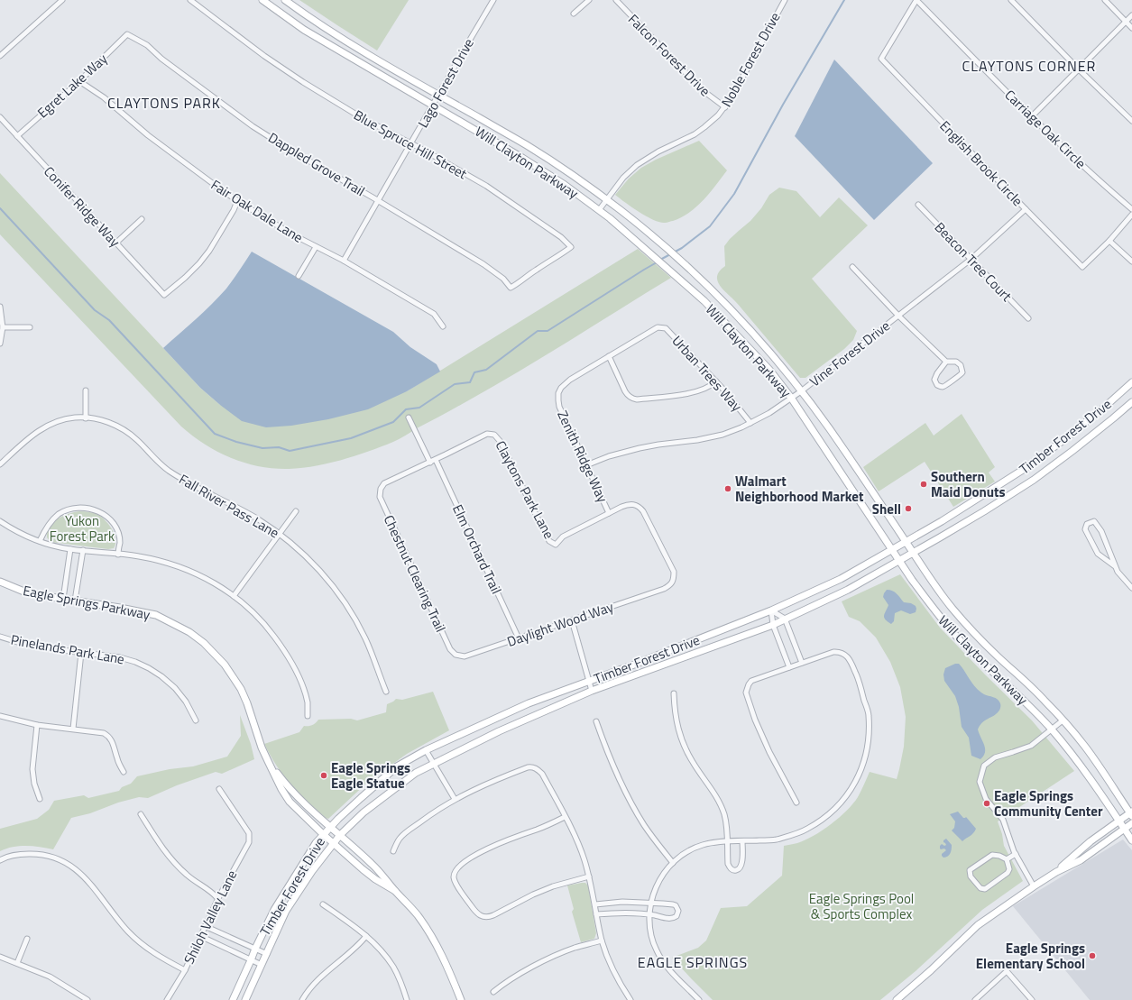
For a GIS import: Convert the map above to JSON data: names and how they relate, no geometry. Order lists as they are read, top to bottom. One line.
{"streets":{"main road":["Will Clayton Parkway","Timber Forest Drive","Eagle Springs Parkway"],"street":["Falcon Forest Drive","Noble Forest Drive","Lago Forest Drive","Egret Lake Way","Carriage Oak Circle","Blue Spruce Hill Street","English Brook Circle","Dappled Grove Trail","Conifer Ridge Way","Fair Oak Dale Lane","Beacon Tree Court","Vine Forest Drive","Urban Trees Way","Zenith Ridge Way","Claytons Park Lane","Fall River Pass Lane","Elm Orchard Trail","Chestnut Clearing Trail","Daylight Wood Way","Pinelands Park Lane","Shiloh Valley Lane"]},"crossings":[["Falcon Forest Drive","Noble Forest Drive"],["Noble Forest Drive","Will Clayton Parkway"],["Lago Forest Drive","Blue Spruce Hill Street"],["Lago Forest Drive","Will Clayton Parkway"],["Lago Forest Drive","Dappled Grove Trail"],["Lago Forest Drive","Fair Oak Dale Lane"],["Egret Lake Way","Dappled Grove Trail"],["Egret Lake Way","Conifer Ridge Way"],["Egret Lake Way","Fair Oak Dale Lane"],["Carriage Oak Circle","English Brook Circle"],["Blue Spruce Hill Street","Dappled Grove Trail"],["Will Clayton Parkway","Vine Forest Drive"],["Will Clayton Parkway","Timber Forest Drive"],["English Brook Circle","Vine Forest Drive"],["Conifer Ridge Way","Fair Oak Dale Lane"],["Beacon Tree Court","Vine Forest Drive"],["Vine Forest Drive","Urban Trees Way"],["Vine Forest Drive","Zenith Ridge Way"],["Urban Trees Way","Zenith Ridge Way"],["Timber Forest Drive","Eagle Springs Parkway"],["Zenith Ridge Way","Claytons Park Lane"],["Zenith Ridge Way","Daylight Wood Way"],["Claytons Park Lane","Elm Orchard Trail"],["Claytons Park Lane","Daylight Wood Way"],["Elm Orchard Trail","Daylight Wood Way"],["Chestnut Clearing Trail","Daylight Wood Way"]],"districts":["CLAYTONS CORNER","CLAYTONS PARK","EAGLE SPRINGS"],"parks":["Yukon Forest Park","Eagle Springs Pool & Sports Complex"],"places":["Southern Maid Donuts","Walmart Neighborhood Market","Shell","Eagle Springs Eagle Statue","Eagle Springs Community Center","Eagle Springs Elementary School"]}
